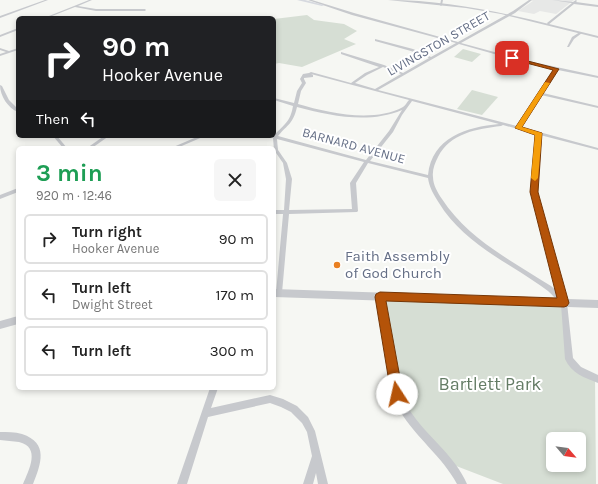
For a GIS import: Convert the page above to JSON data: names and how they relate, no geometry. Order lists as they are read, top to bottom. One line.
{"streets":{"street":["LIVINGSTON STREET","BARNARD AVENUE"]},"parks":["Bartlett Park"],"places":["Faith Assembly of God Church"],"north":"bottom right","page":{"turn":["90 m","Hooker Avenue"],"then":"Then","heading":["3 min","920 m · 12:46"],"list":[{"name":"Turn right","note":"Hooker Avenue","value":"90 m"},{"name":"Turn left","note":"Dwight Street","value":"170 m"},{"name":"Turn left","value":"300 m"}]}}
